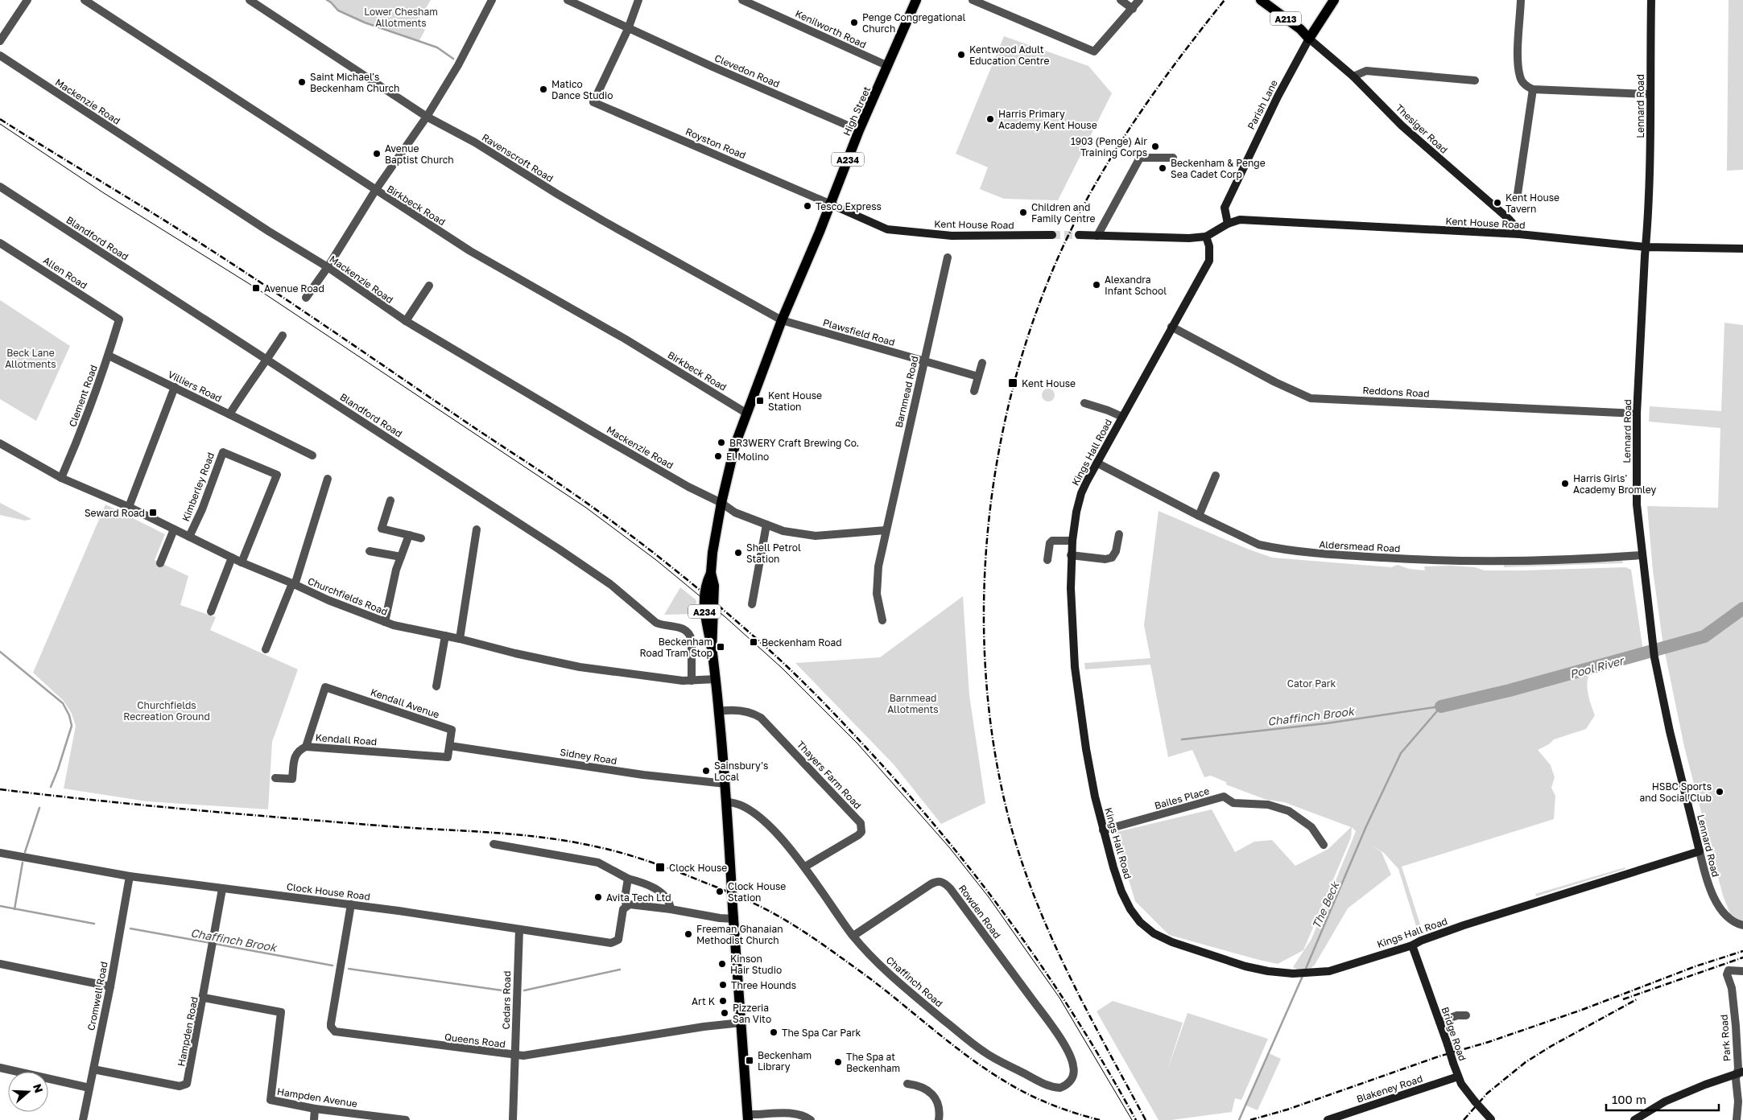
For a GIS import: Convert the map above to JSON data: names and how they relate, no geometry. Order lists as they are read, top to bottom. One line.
{"streets":{"main road":["A213","Parish Lane","High Street","A234"],"street":["Kenilworth Road","Clevedon Road","Mackenzie Road","Lennard Road","Thesiger Road","Royston Road","Ravenscroft Road","Birkbeck Road","Kent House Road","Blandford Road","Allen Road","Plawsfield Road","Villiers Road","Barnmead Road","Reddons Road","Clement Road","Kings Hall Road","Kimberley Road","Aldersmead Road","Churchfields Road","Kendall Avenue","Kendall Road","Sidney Road","Thayers Farm Road","Bailes Place","Clock House Road","Rowden Road","Chaffinch Road","Cromwell Road","Cedars Road","Hampden Road","Bridge Road","Park Road","Queens Road","Blakeney Road","Hampden Avenue"]},"crossings":[["A213","Parish Lane"],["A213","Thesiger Road"],["Kenilworth Road","High Street"],["Clevedon Road","High Street"],["Clevedon Road","Royston Road"],["Mackenzie Road","A234"],["Parish Lane","Thesiger Road"],["Parish Lane","Kent House Road"],["Lennard Road","Kent House Road"],["Lennard Road","Reddons Road"],["Lennard Road","Kings Hall Road"],["Lennard Road","Aldersmead Road"],["High Street","Royston Road"],["High Street","Ravenscroft Road"],["High Street","A234"],["High Street","Kent House Road"],["High Street","Plawsfield Road"],["Thesiger Road","Kent House Road"],["Royston Road","Kent House Road"],["Ravenscroft Road","A234"],["Ravenscroft Road","Plawsfield Road"],["A234","Birkbeck Road"],["A234","Plawsfield Road"],["A234","Churchfields Road"],["A234","Sidney Road"],["A234","Thayers Farm Road"],["A234","Chaffinch Road"],["A234","Queens Road"],["Blandford Road","Villiers Road"],["Blandford Road","Churchfields Road"],["Allen Road","Clement Road"],["Plawsfield Road","Barnmead Road"],["Villiers Road","Clement Road"],["Reddons Road","Kings Hall Road"],["Clement Road","Churchfields Road"],["Kings Hall Road","Aldersmead Road"],["Kings Hall Road","Bailes Place"],["Kings Hall Road","Bridge Road"],["Kimberley Road","Churchfields Road"],["Kendall Avenue","Kendall Road"],["Kendall Avenue","Sidney Road"],["Thayers Farm Road","Chaffinch Road"],["Clock House Road","Cromwell Road"],["Clock House Road","Cedars Road"],["Clock House Road","Hampden Road"],["Clock House Road","Queens Road"],["Rowden Road","Chaffinch Road"],["Cromwell Road","Hampden Road"],["Cedars Road","Queens Road"],["Hampden Road","Hampden Avenue"],["Bridge Road","Blakeney Road"]],"water":["Pool River","Chaffinch Brook","The Beck"],"parks":["Lower Chesham Allotments","Beck Lane Allotments","Cator Park","Barnmead Allotments","Churchfields Recreation Ground"],"places":{"other":["Penge Congregational Church","Kentwood Adult Education Centre","Saint Michael's Beckenham Church","Matico Dance Studio","Harris Primary Academy Kent House","1903 (Penge) Air Training Corps","Avenue Baptist Church","Beckenham & Penge Sea Cadet Corp","Kent House Tavern","Tesco Express","Children and Family Centre","Alexandra Infant School","BR3WERY Craft Brewing Co.","El Molino","Harris Girls' Academy Bromley","Shell Petrol Station","Sainsbury's Local","HSBC Sports and Social Club","Clock House Station","Avita Tech Ltd","Freeman Ghanaian Methodist Church","Kinson Hair Studio","Three Hounds","Art K","Pizzeria San Vito","The Spa Car Park","The Spa at Beckenham"],"transit":["Avenue Road","Kent House","Kent House Station","Seward Road","Beckenham Road","Beckenham Road Tram Stop","Clock House","Beckenham Library"]},"scale_bar":"100 m","north":"right"}
